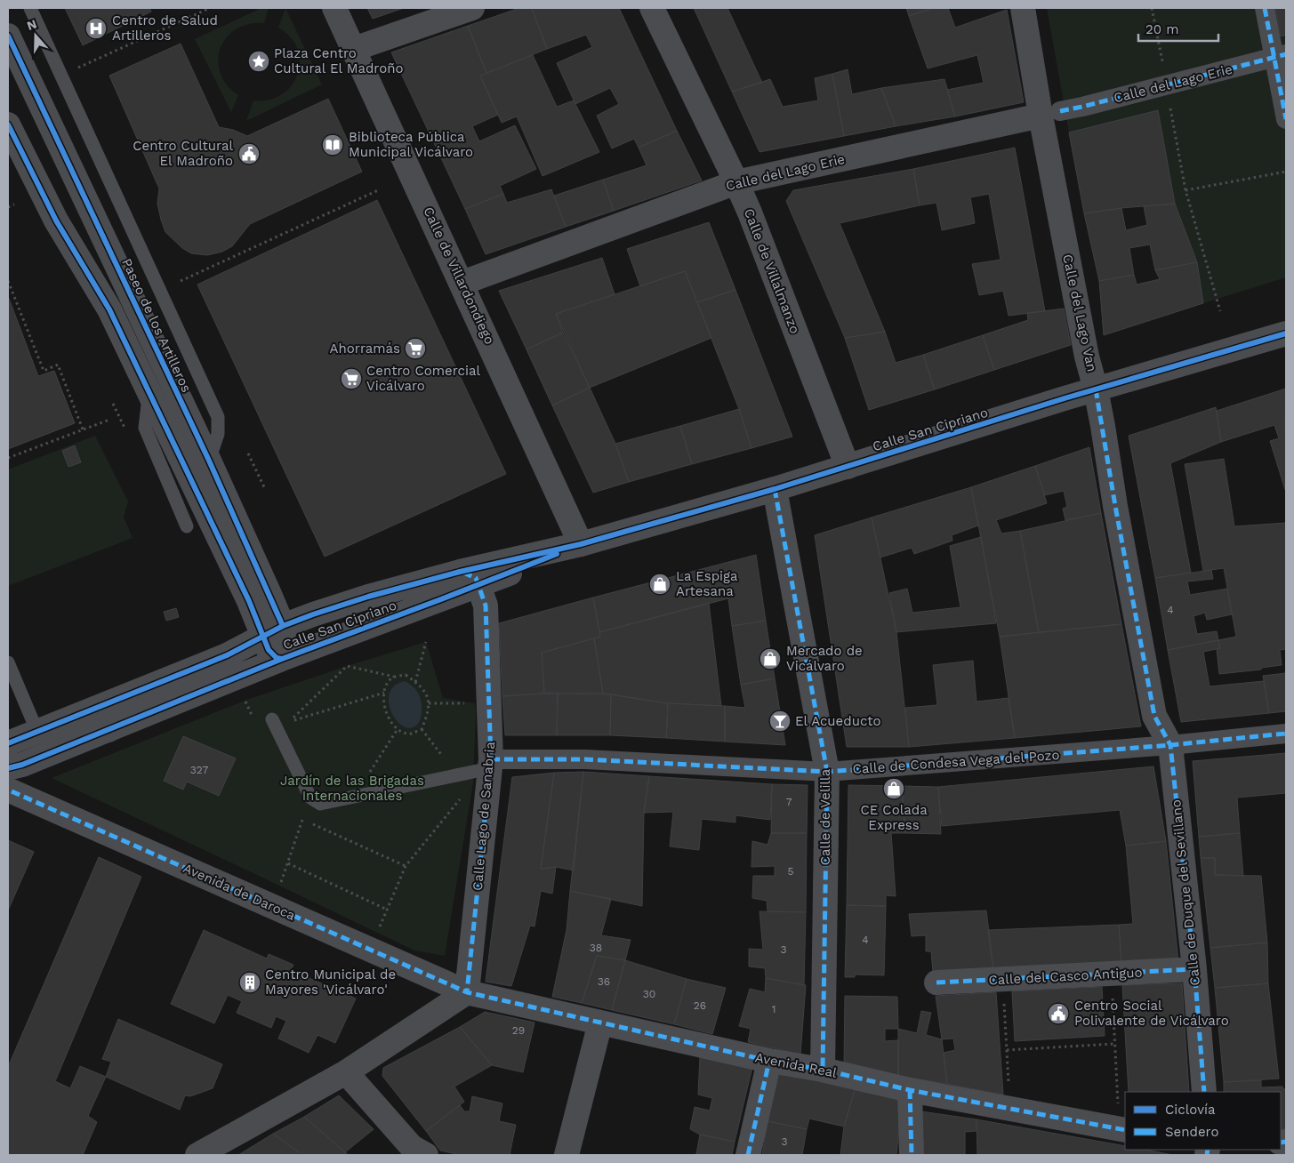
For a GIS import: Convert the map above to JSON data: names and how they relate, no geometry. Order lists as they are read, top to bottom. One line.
{"streets":{"street":["Calle del Lago Erie","Calle de Villalmanzo","Calle de Villardondiego","Calle del Lago Van","Paseo de los Artilleros","Calle San Cipriano","Calle de Condesa Vega del Pozo","Calle Lago de Sanabria","Calle de Velilla","Avenida de Daroca","Calle de Duque del Sevillano","Calle del Casco Antiguo","Avenida Real"]},"crossings":[["Calle del Lago Erie","Calle de Villalmanzo"],["Calle del Lago Erie","Calle de Villardondiego"],["Calle del Lago Erie","Calle del Lago Van"],["Calle de Villalmanzo","Calle San Cipriano"],["Calle de Villardondiego","Calle San Cipriano"],["Calle del Lago Van","Calle San Cipriano"],["Calle del Lago Van","Calle de Condesa Vega del Pozo"],["Calle del Lago Van","Calle de Duque del Sevillano"],["Paseo de los Artilleros","Calle San Cipriano"],["Calle San Cipriano","Calle Lago de Sanabria"],["Calle San Cipriano","Calle de Velilla"],["Calle San Cipriano","Avenida de Daroca"],["Calle de Condesa Vega del Pozo","Calle Lago de Sanabria"],["Calle de Condesa Vega del Pozo","Calle de Velilla"],["Calle de Condesa Vega del Pozo","Calle de Duque del Sevillano"],["Calle Lago de Sanabria","Avenida de Daroca"],["Calle Lago de Sanabria","Avenida Real"],["Calle de Velilla","Avenida Real"],["Avenida de Daroca","Avenida Real"],["Calle de Duque del Sevillano","Calle del Casco Antiguo"]],"parks":["Jardín de las Brigadas Internacionales"],"places":{"hospital":["Centro de Salud Artilleros"],"place":["Plaza Centro Cultural El Madroño"],"library":["Biblioteca Pública Municipal Vicálvaro"],"public building":["Centro Cultural El Madroño","Centro Social Polivalente de Vicálvaro"],"supermarket":["Ahorramás","Centro Comercial Vicálvaro"],"shop":["La Espiga Artesana","Mercado de Vicálvaro","CE Colada Express"],"bar":["El Acueducto"],"building":["Centro Municipal de Mayores 'Vicálvaro'"]},"house_numbers":["4","327","7","5","4","38","3","36","30","26","1","29","3"],"legend":["Ciclovía","Sendero"],"scale_bar":"20 m","north":"top"}
